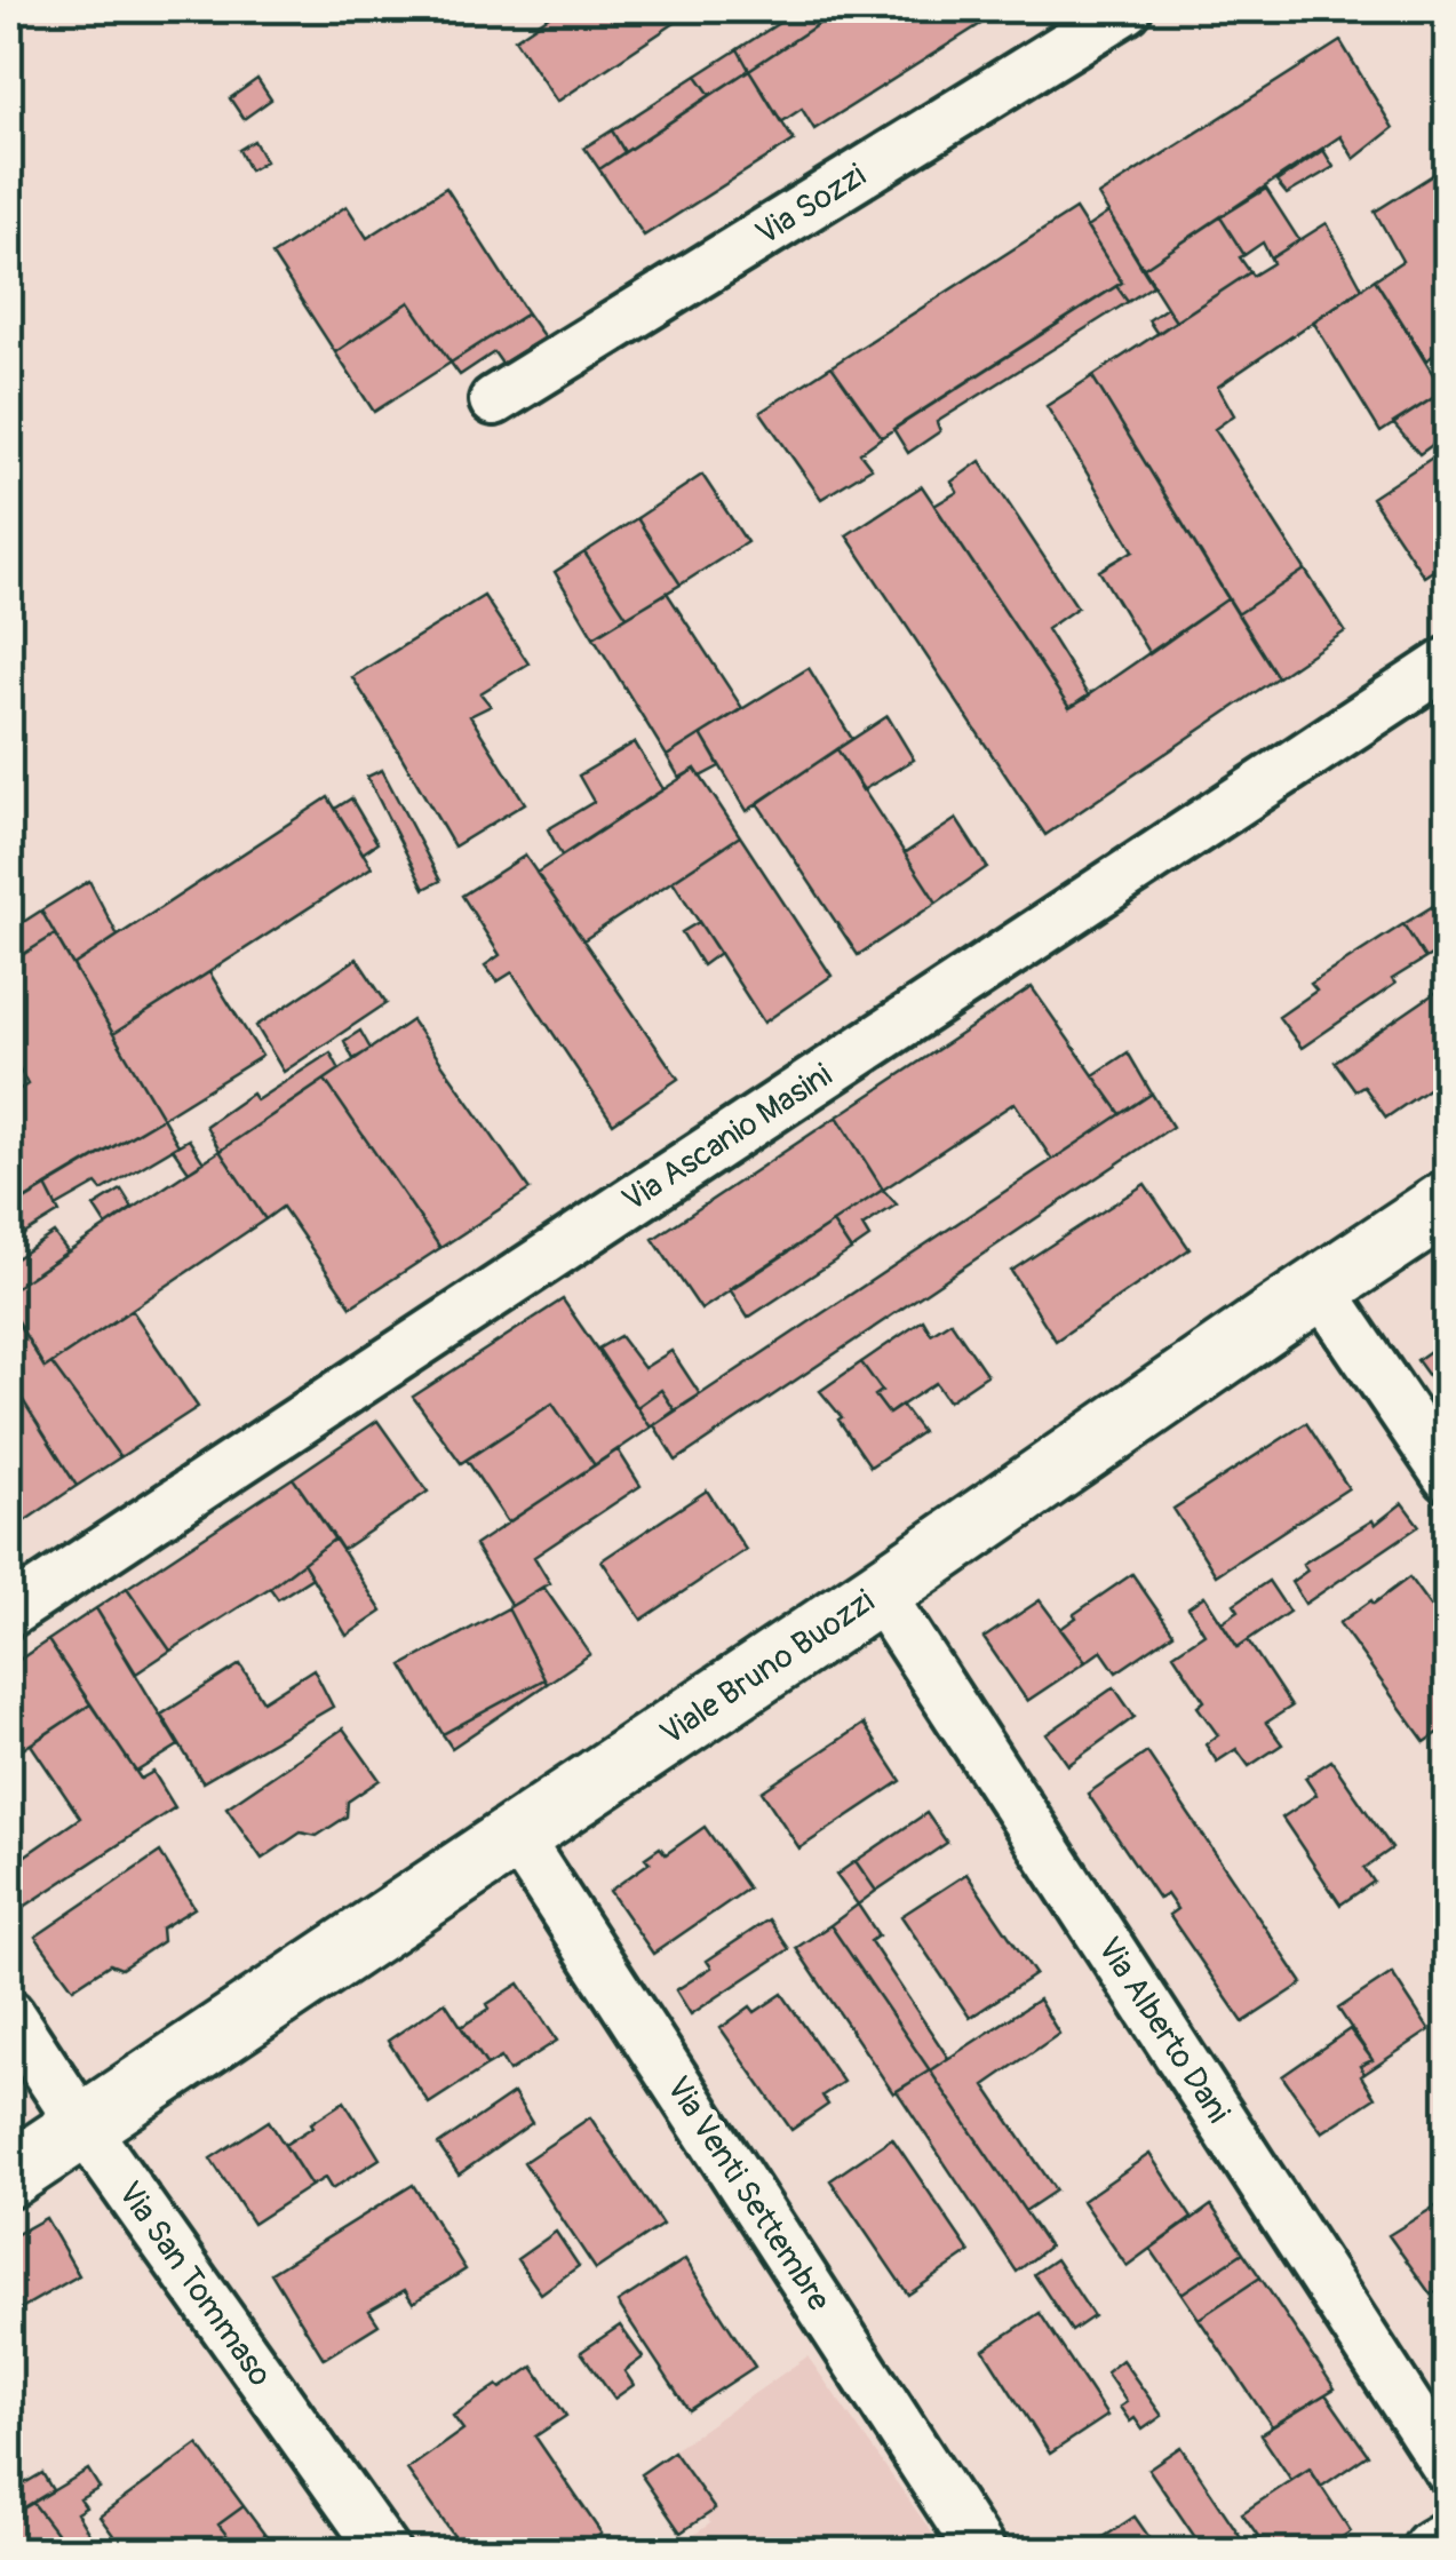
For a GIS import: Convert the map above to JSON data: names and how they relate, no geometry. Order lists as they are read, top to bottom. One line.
{"streets":{"main road":["Viale Bruno Buozzi"],"street":["Via Sozzi","Via Ascanio Masini","Via Alberto Dani","Via Venti Settembre","Via San Tommaso"]},"crossings":[["Viale Bruno Buozzi","Via Alberto Dani"],["Viale Bruno Buozzi","Via Venti Settembre"],["Viale Bruno Buozzi","Via San Tommaso"]]}
